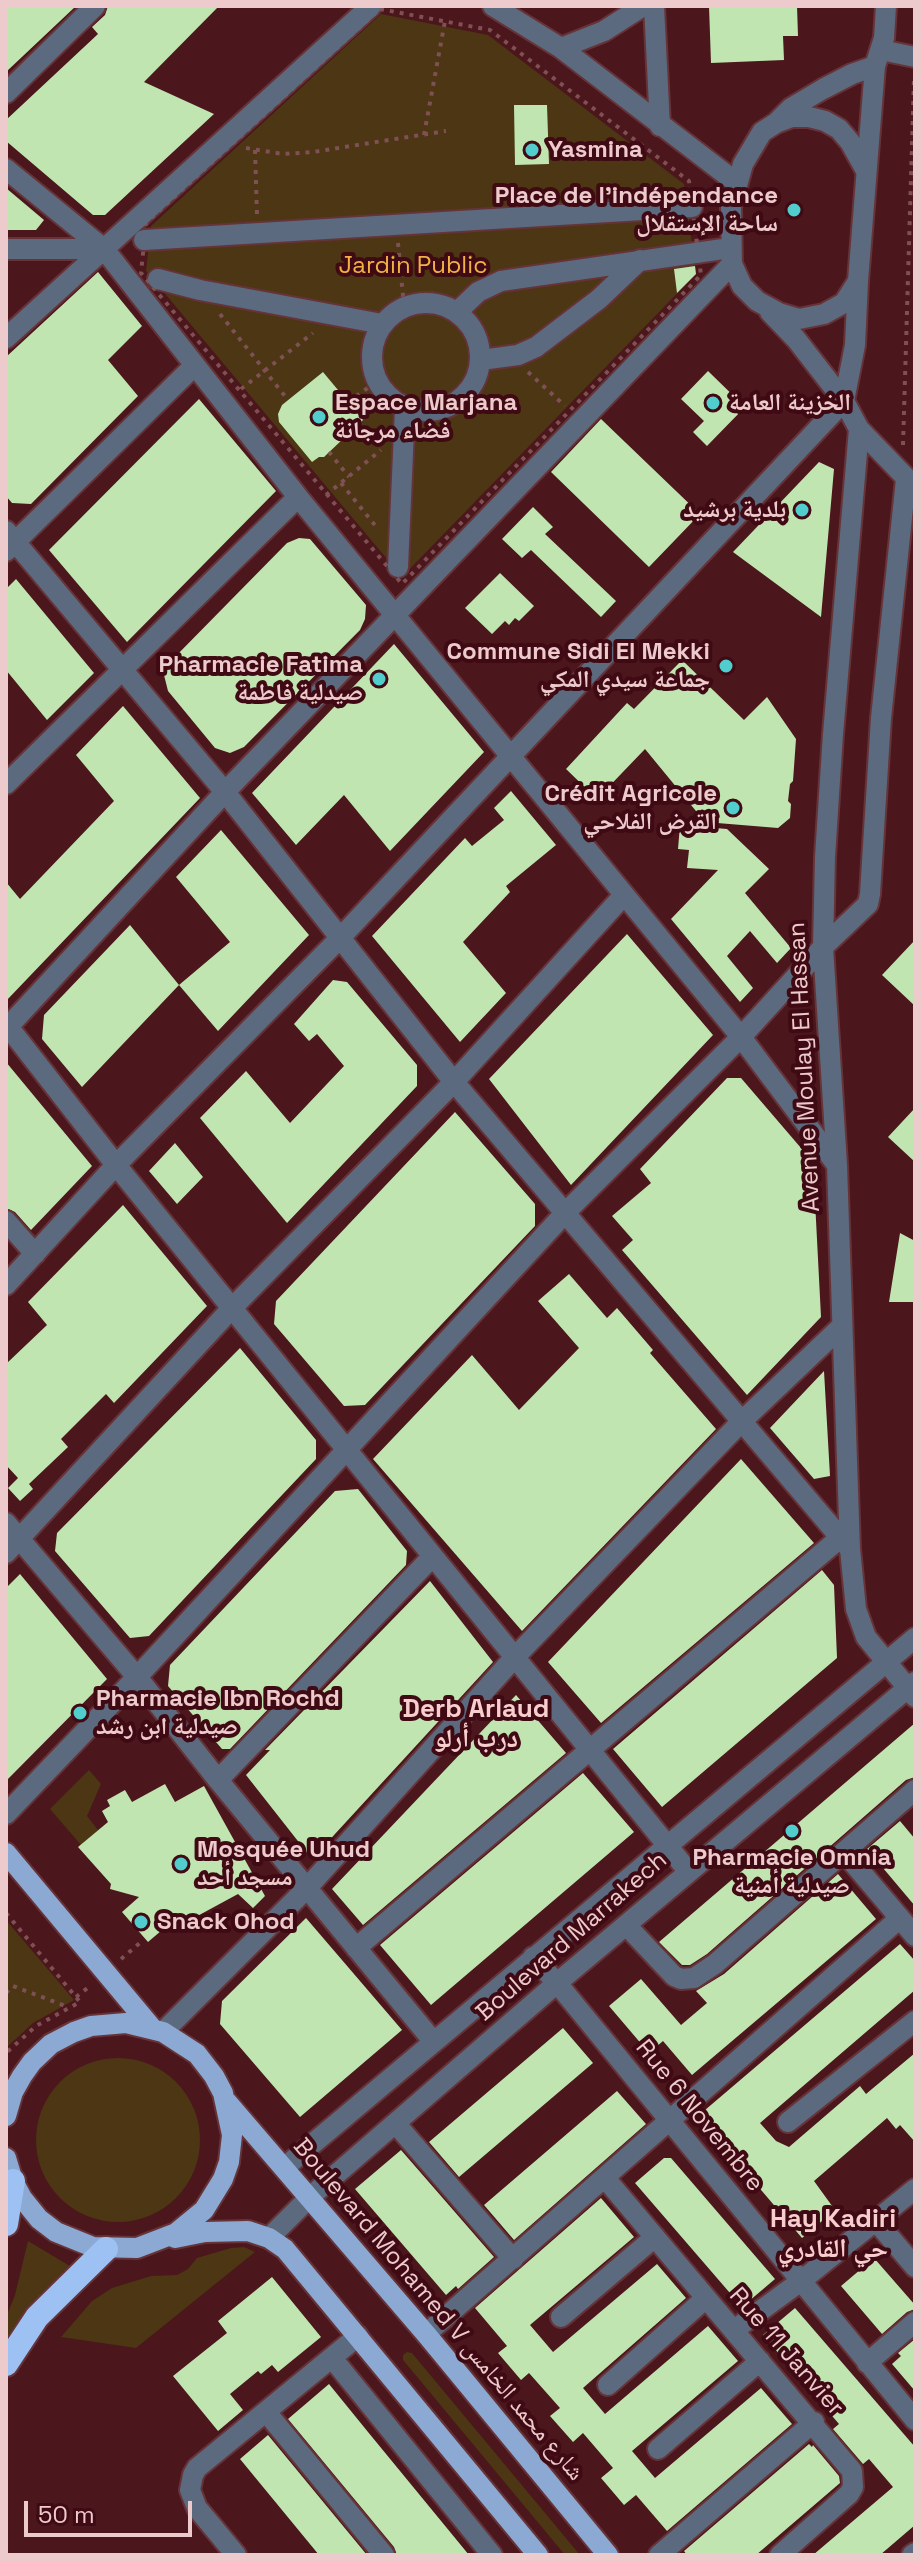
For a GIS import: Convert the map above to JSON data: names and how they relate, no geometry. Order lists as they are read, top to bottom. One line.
{"streets":{"main road":["Boulevard Mohamed V شارع محمد الخامس"],"street":["Avenue Moulay El Hassan","Boulevard Marrakech","Rue 6 Novembre","Rue 11 Janvier"]},"crossings":[["Avenue Moulay El Hassan","Boulevard Marrakech"],["Boulevard Marrakech","Rue 6 Novembre"],["Boulevard Marrakech","Boulevard Mohamed V شارع محمد الخامس"]],"districts":["Derb Arlaud درب أرلو","Hay Kadiri حي القادري"],"parks":["Jardin Public"],"places":["Yasmina","Place de l'indépendance ساحة الإستقلال","الخزينة العامة","Espace Marjana فضاء مرجانة","بلدية برشيد","Commune Sidi El Mekki جماعة سيدي المكي","Pharmacie Fatima صيدلية فاطمة","Crédit Agricole القرض الفلاحي","Pharmacie Ibn Rochd صيدلية ابن رشد","Pharmacie Omnia صيدلية أمنية","Mosquée Uhud مسجد أحد","Snack Ohod"],"scale_bar":"50 m"}
